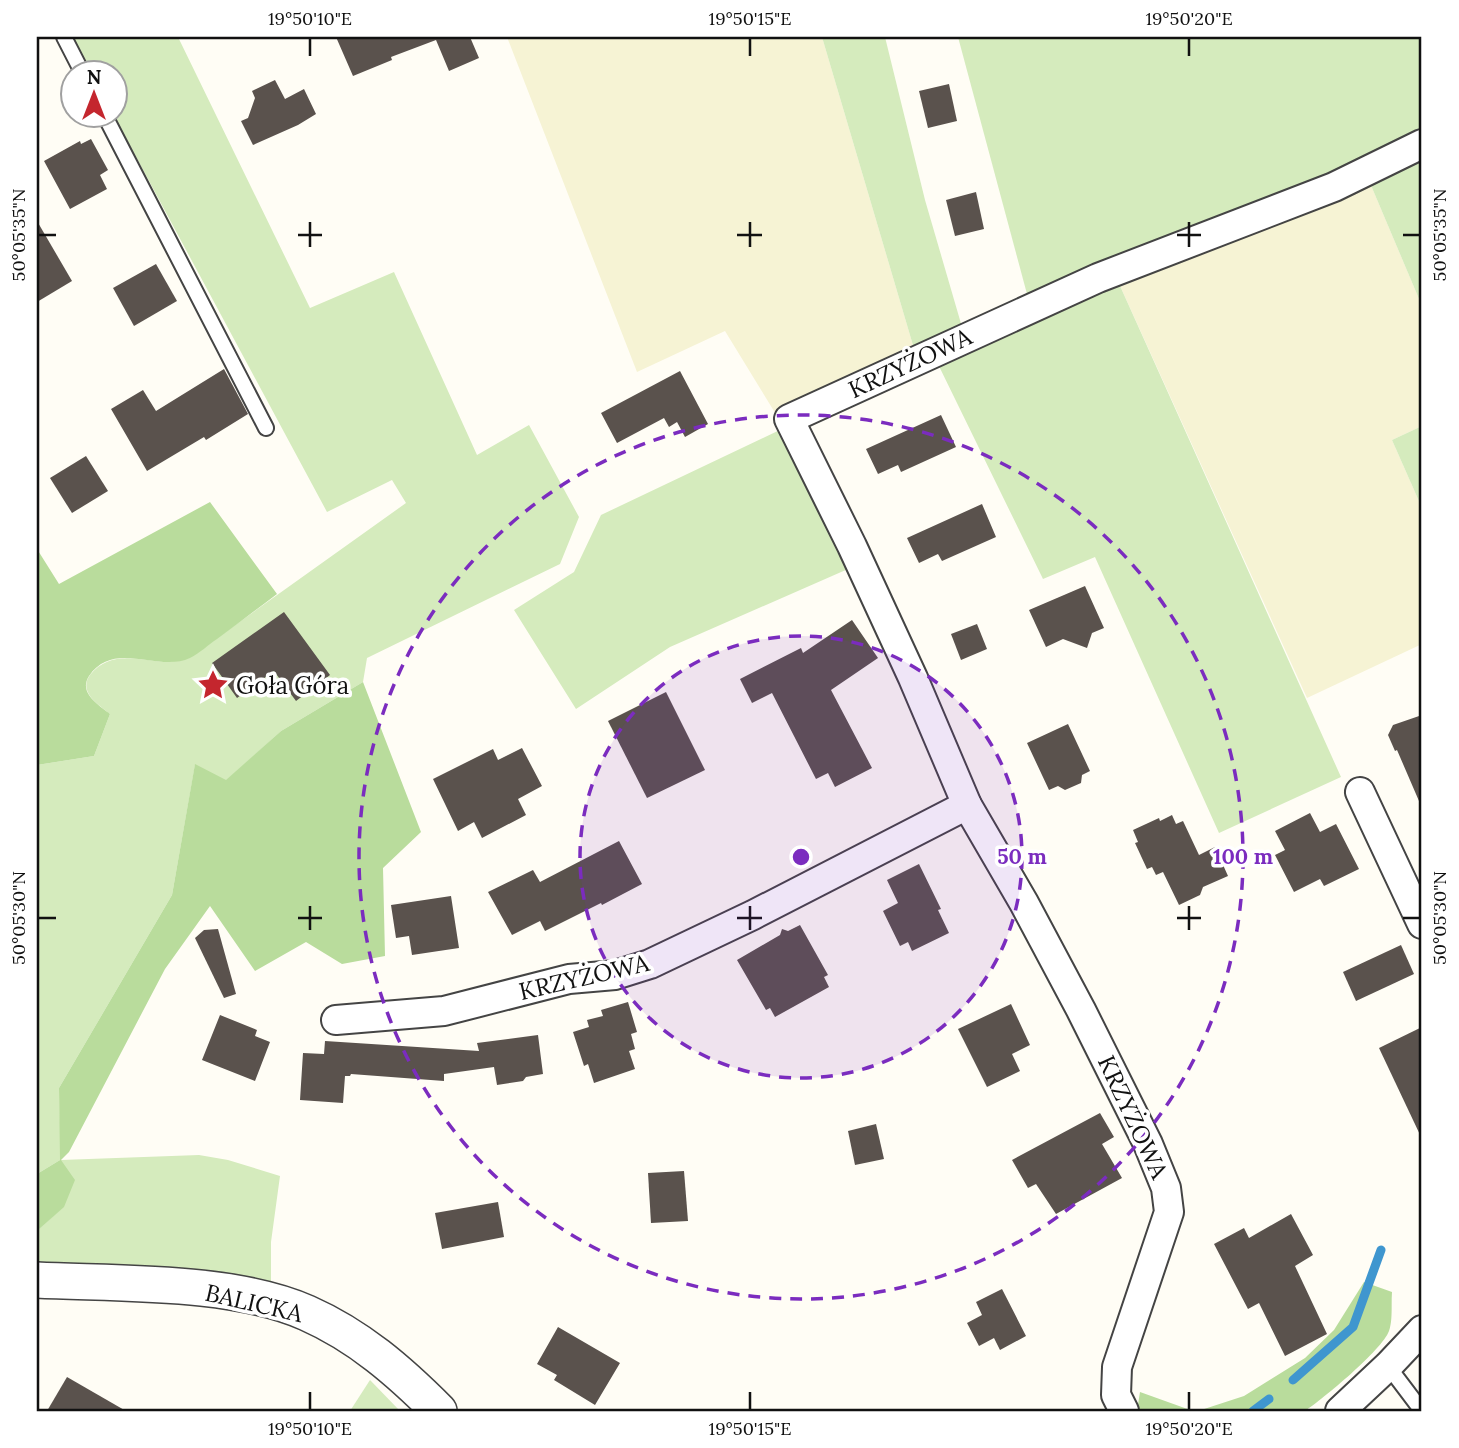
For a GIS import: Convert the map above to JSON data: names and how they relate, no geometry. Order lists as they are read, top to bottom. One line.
{"streets":{"street":["KRZYŻOWA","BALICKA"]},"places":{"place":["Goła Góra"]},"north":"top","coordinates":["19°50'10\"E","19°50'15\"E","19°50'20\"E","50°05'35\"N","50°05'30\"N"],"rings":["50 m","100 m"]}
